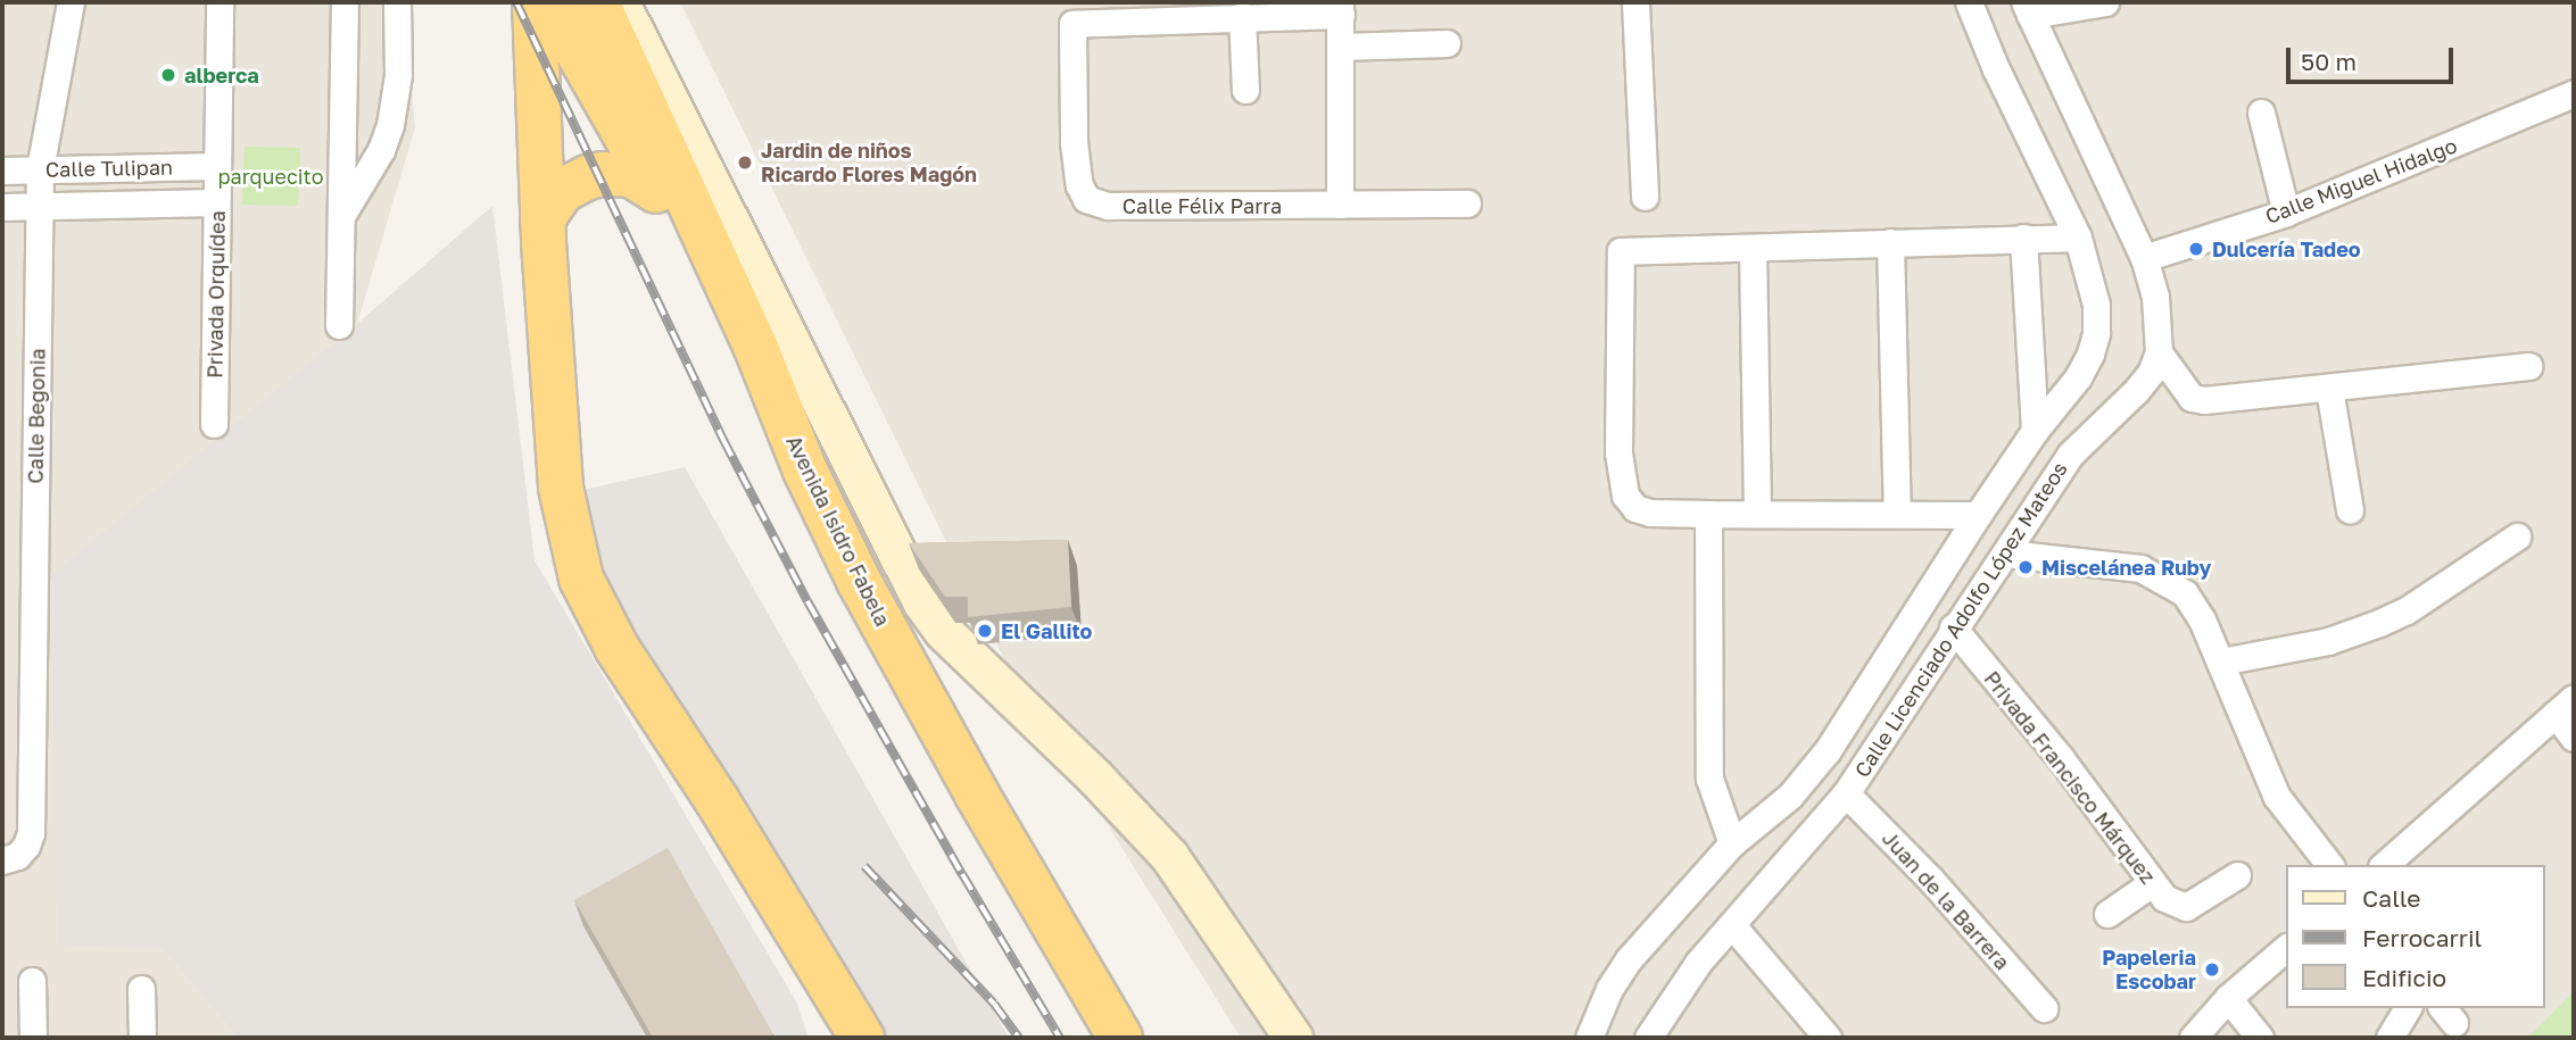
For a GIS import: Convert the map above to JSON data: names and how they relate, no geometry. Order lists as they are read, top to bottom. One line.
{"streets":{"highway":["Avenida Isidro Fabela"],"street":["Calle Tulipan","Calle Miguel Hidalgo","Calle Félix Parra","Privada Orquídea","Calle Begonia","Calle Licenciado Adolfo López Mateos","Privada Francisco Márquez","Juan de la Barrera"]},"crossings":[["Calle Tulipan","Privada Orquídea"],["Calle Tulipan","Calle Begonia"],["Calle Licenciado Adolfo López Mateos","Privada Francisco Márquez"],["Calle Licenciado Adolfo López Mateos","Juan de la Barrera"]],"parks":["parquecito"],"places":["alberca","Jardin de niños Ricardo Flores Magón","Dulcería Tadeo","Miscelánea Ruby","El Gallito","Papeleria Escobar"],"legend":["Calle","Ferrocarril","Edificio"],"scale_bar":"50 m"}
